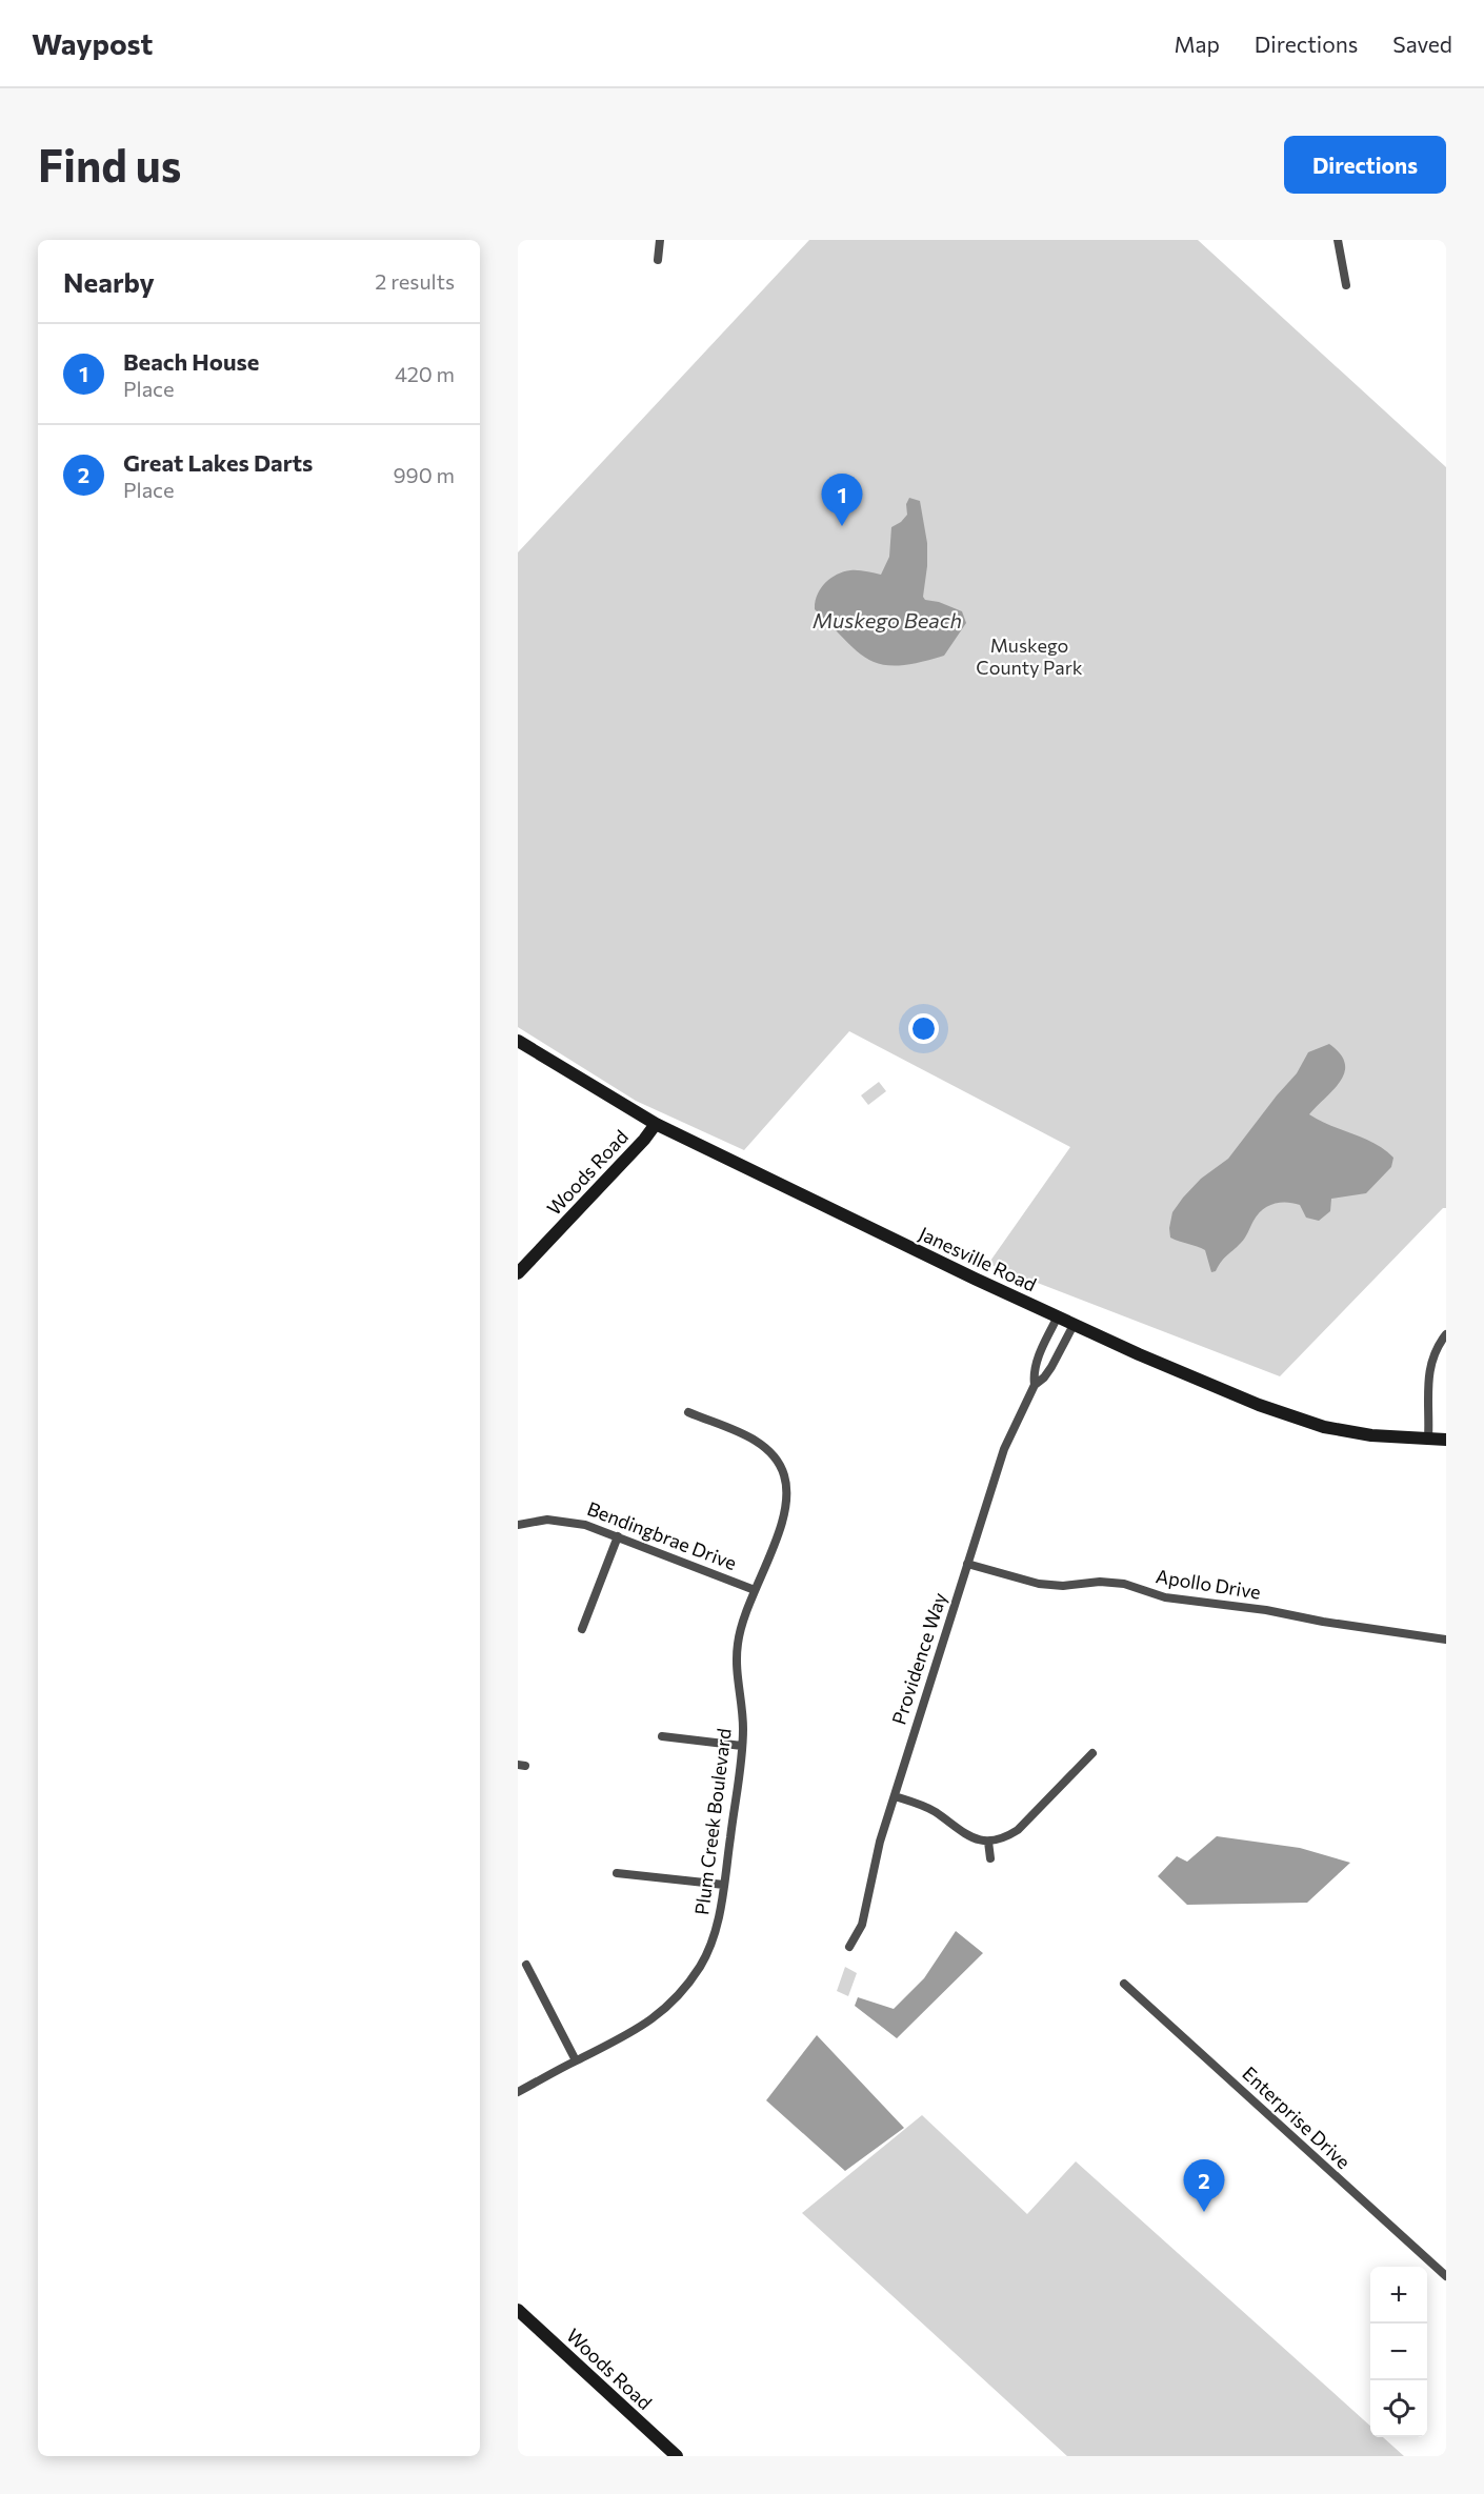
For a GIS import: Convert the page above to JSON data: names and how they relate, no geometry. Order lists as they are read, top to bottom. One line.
{"streets":{"main road":["Woods Road","Janesville Road"],"street":["Bendingbrae Drive","Apollo Drive","Providence Way","Plum Creek Boulevard","Enterprise Drive"]},"crossings":[["Woods Road","Janesville Road"],["Janesville Road","Providence Way"],["Bendingbrae Drive","Plum Creek Boulevard"],["Apollo Drive","Providence Way"]],"water":["Muskego Beach"],"parks":["Muskego County Park"],"page":{"header":"Waypost","nav":["Map","Directions","Saved"],"buttons":"Directions","title":"Find us","heading":["Nearby","2 results"],"list":[{"mark":"1","name":"Beach House","note":"Place","value":"420 m"},{"mark":"2","name":"Great Lakes Darts","note":"Place","value":"990 m"}],"pins":["1","2"],"map_buttons":["+","−"]}}
